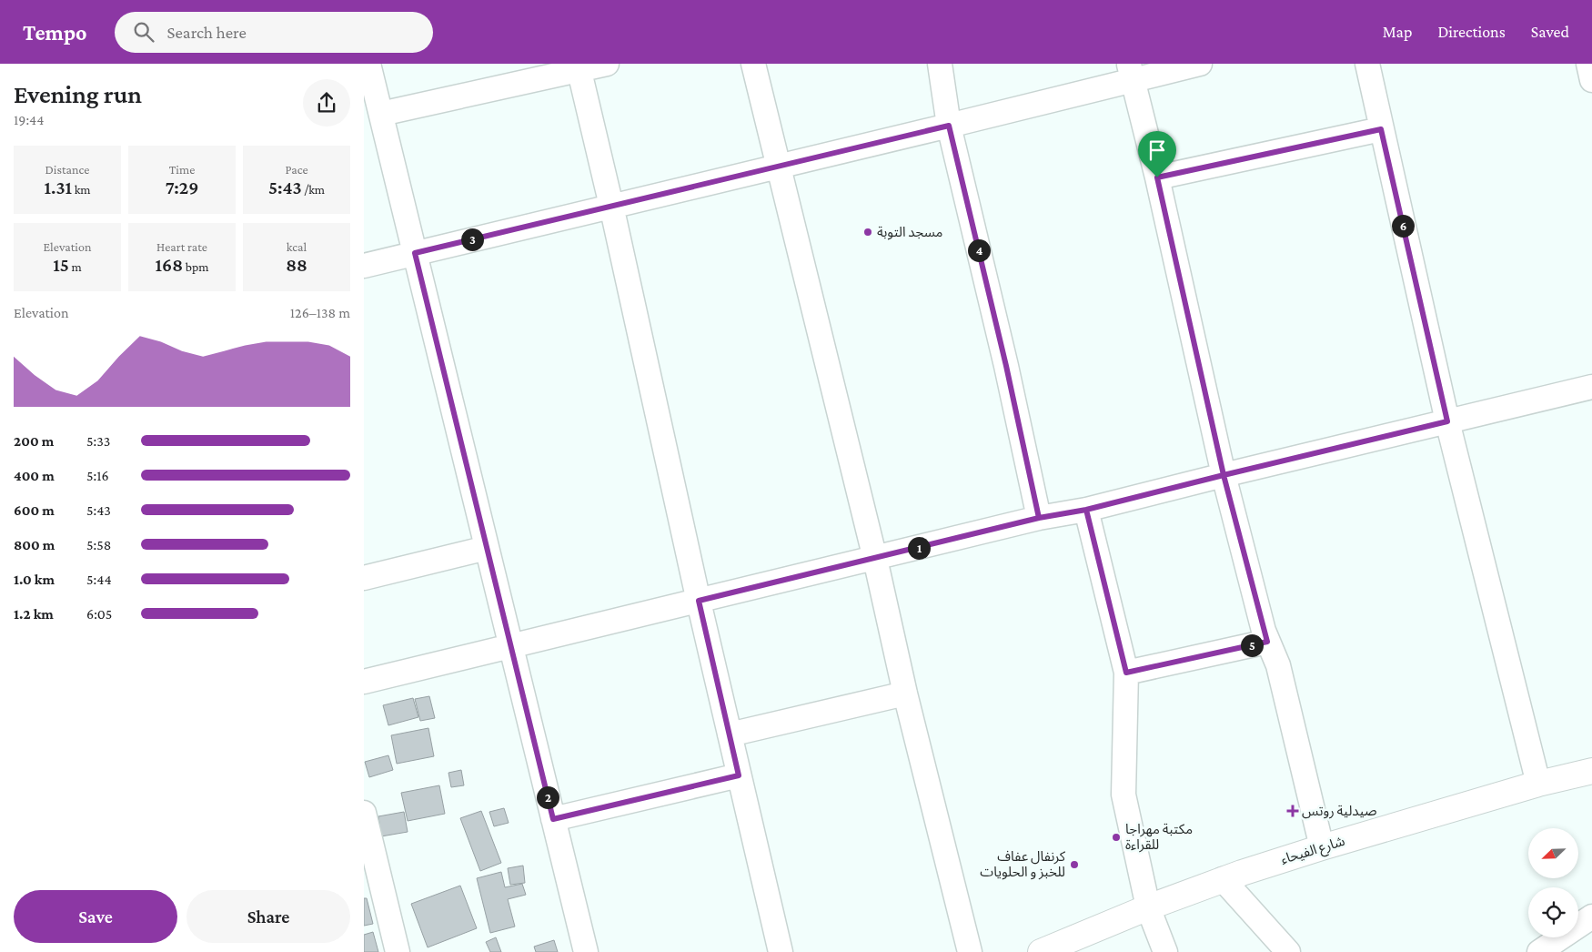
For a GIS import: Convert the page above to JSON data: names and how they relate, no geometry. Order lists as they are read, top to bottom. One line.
{"streets":{"street":["شارع الفيحاء"]},"places":{"other":["مسجد التوبة","مكتبة مهراجا للقراءة","كرنفال عفاف للخبز و الحلويات"],"health":["صيدلية روتس"]},"north":"bottom left","page":{"header":"Tempo","search":"Search here","nav":["Map","Directions","Saved"],"heading":["Evening run","19:44"],"stats":[["Distance","1.31 km"],["Time","7:29"],["Pace","5:43 /km"],["Elevation","15 m"],["Heart rate","168 bpm"],["kcal","88"]],"pins":["6","3","4","1","5","2"],"chart":["Elevation","126–138 m"],"list":[{"name":"200 m","note":"5:33"},{"name":"400 m","note":"5:16"},{"name":"600 m","note":"5:43"},{"name":"800 m","note":"5:58"},{"name":"1.0 km","note":"5:44"},{"name":"1.2 km","note":"6:05"}],"buttons":["Save","Share"]}}
